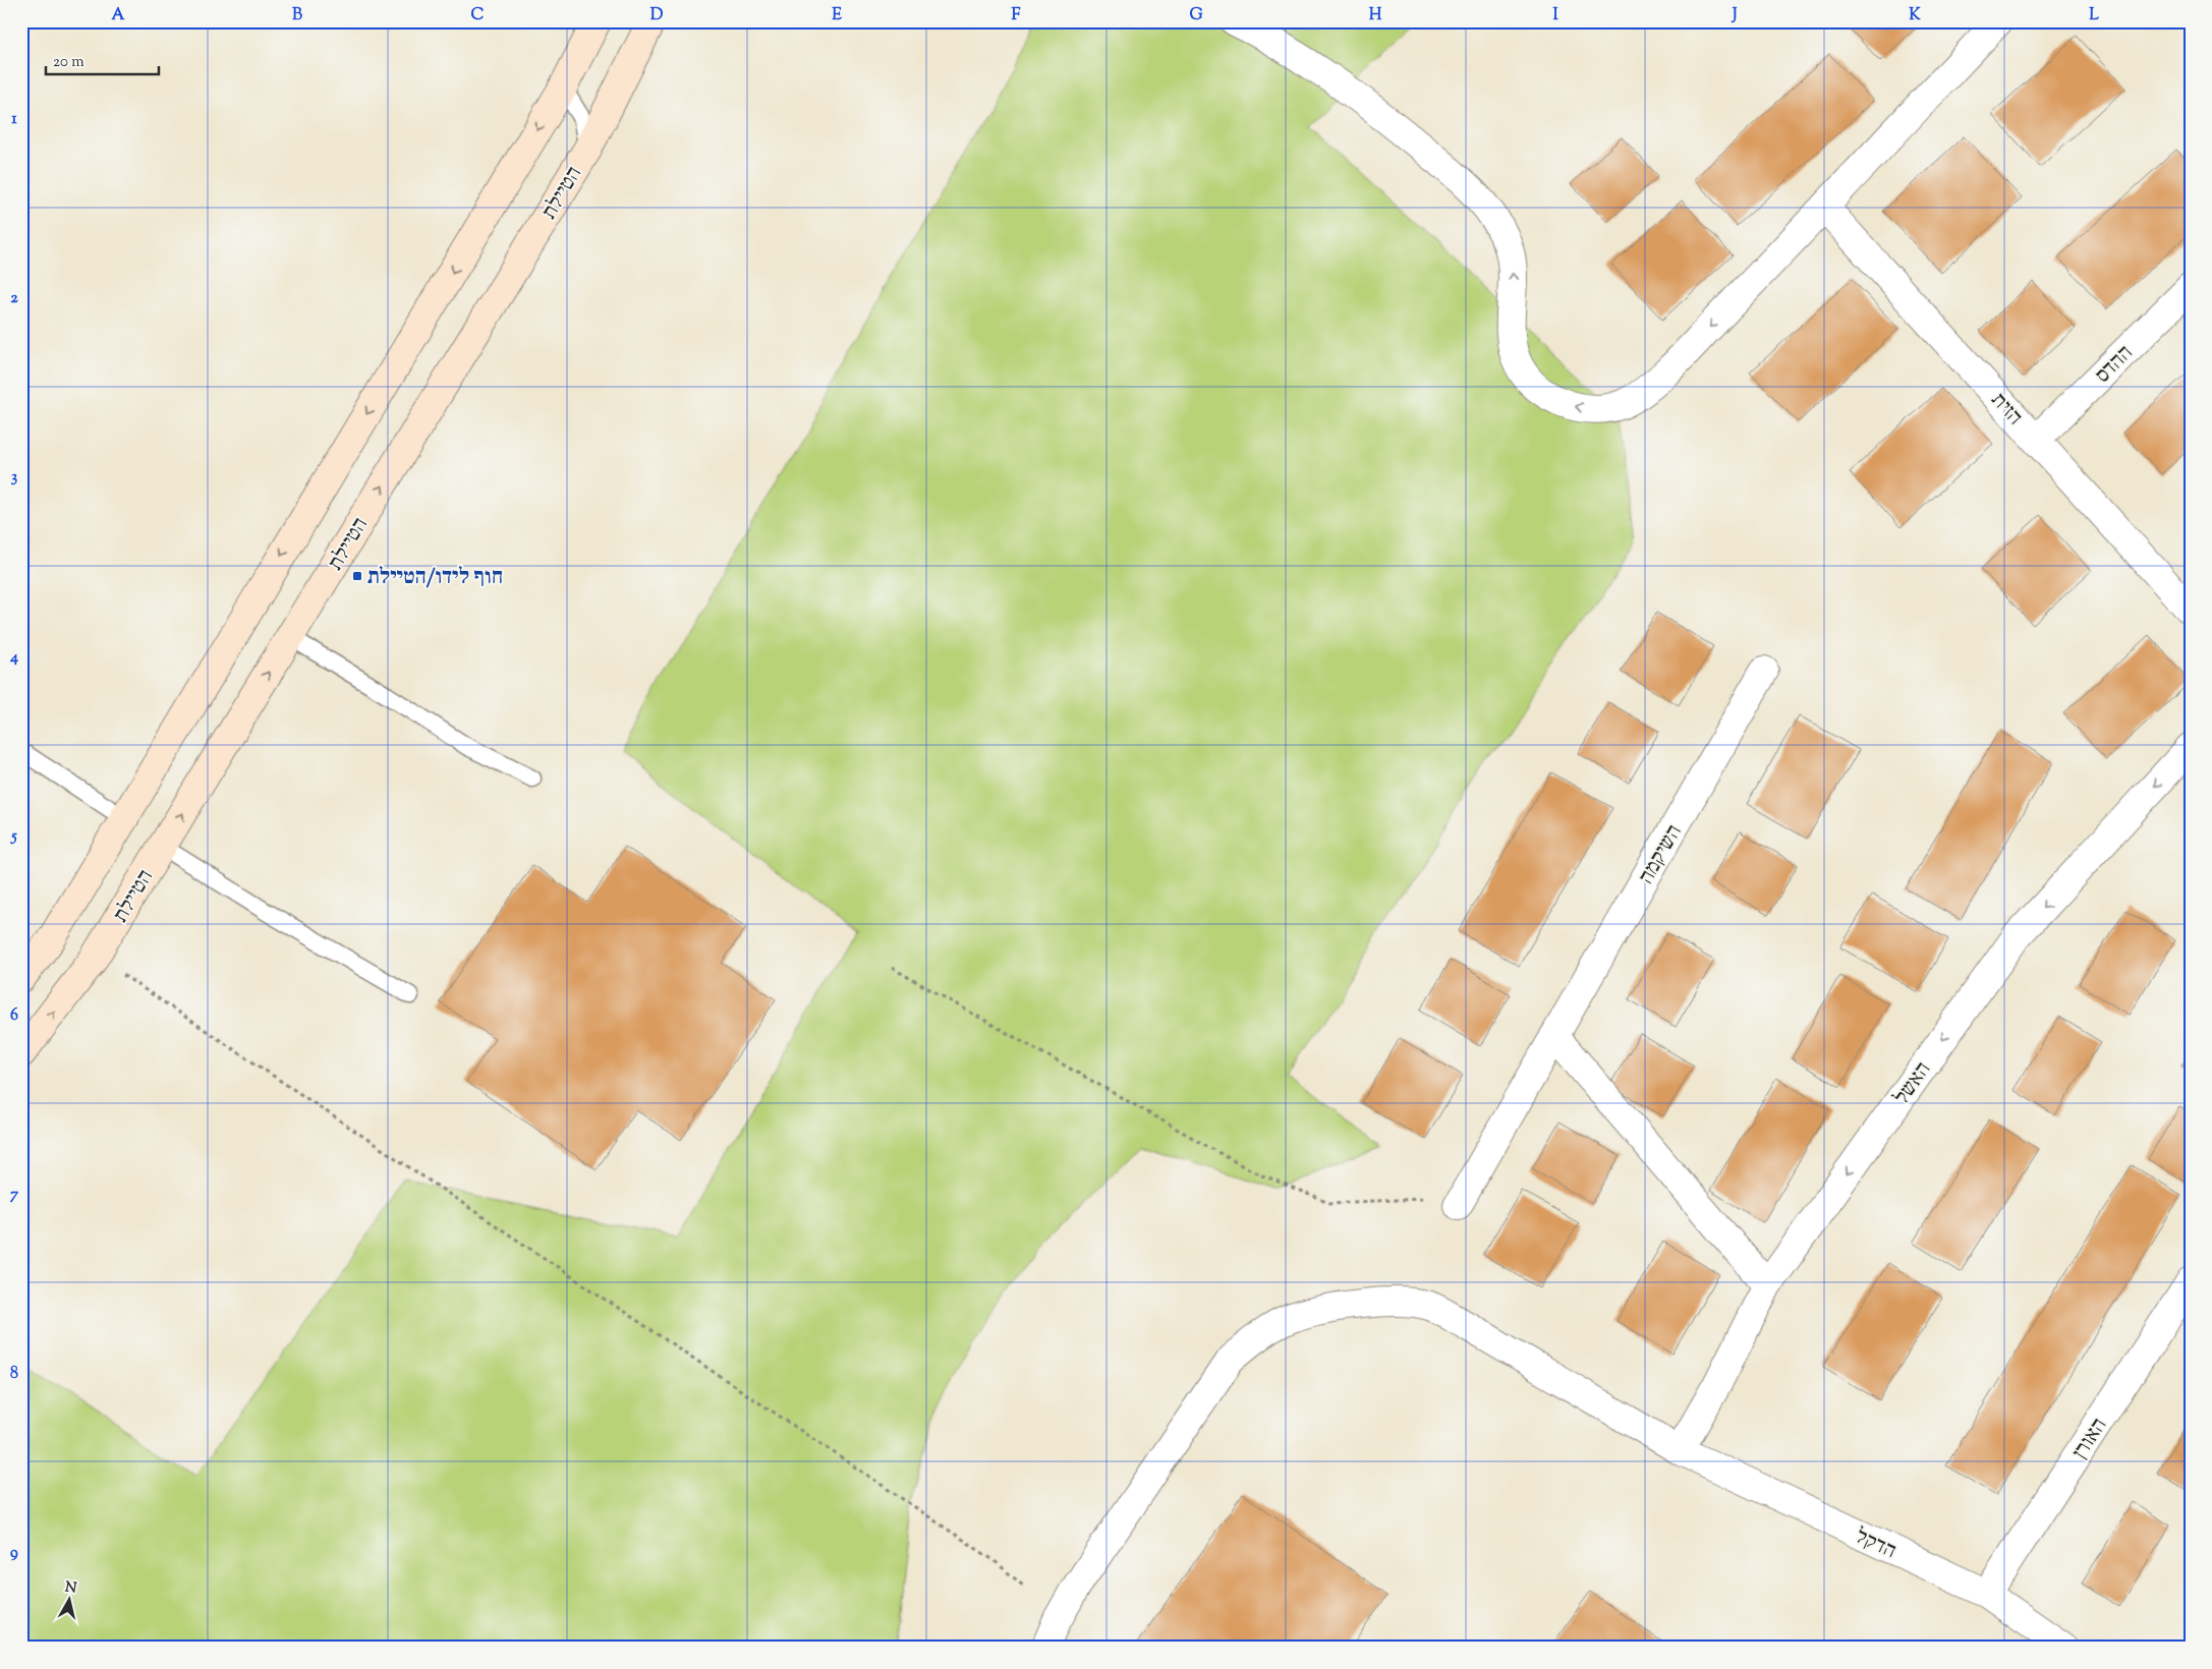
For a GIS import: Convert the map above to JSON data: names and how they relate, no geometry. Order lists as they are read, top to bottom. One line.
{"streets":{"main road":["הטיילת"],"street":["ההדס","הזית","השיקמה","האשל","האורן","הדקל"]},"crossings":[["ההדס","הזית"],["האשל","הדקל"],["האורן","הדקל"]],"one_way":["האשל"],"places":{"transit":["חוף לידו/הטיילת"]},"scale_bar":"20 m","north":"top","grid":{"columns":["A","B","C","D","E","F","G","H","I","J","K","L"],"rows":["1","2","3","4","5","6","7","8","9"]}}
